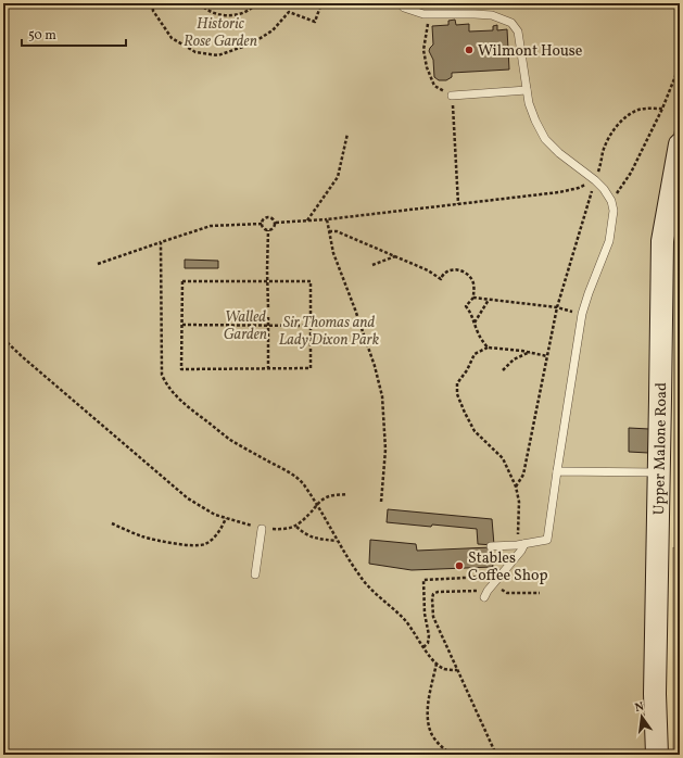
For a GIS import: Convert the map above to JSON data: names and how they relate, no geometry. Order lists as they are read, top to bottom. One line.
{"streets":{"main road":["Upper Malone Road"]},"parks":["Historic Rose Garden","Walled Garden","Sir Thomas and Lady Dixon Park"],"places":["Wilmont House","Stables Coffee Shop"],"scale_bar":"50 m","north":"top"}
